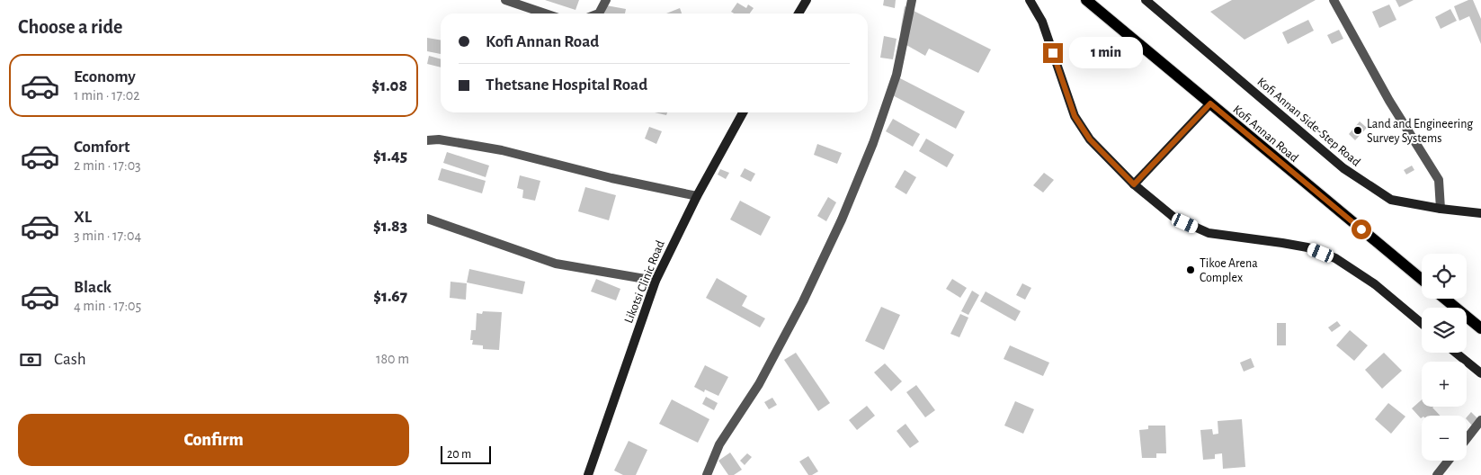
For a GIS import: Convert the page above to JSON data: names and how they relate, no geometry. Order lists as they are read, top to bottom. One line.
{"streets":{"main road":["Kofi Annan Road"],"street":["Kofi Annan Side-Step Road","Likotsi Clinic Road"]},"places":["Land and Engineering Survey Systems","Tikoe Arena Complex"],"scale_bar":"20 m","page":{"heading":"Choose a ride","banner":["Kofi Annan Road","Thetsane Hospital Road"],"bubble":"1 min","list":[{"name":"Economy","note":"1 min · 17:02","value":"$1.08"},{"name":"Comfort","note":"2 min · 17:03","value":"$1.45"},{"name":"XL","note":"3 min · 17:04","value":"$1.83"},{"name":"Black","note":"4 min · 17:05","value":"$1.67"}],"map_buttons":["+","−"],"pay":["Cash","180 m"],"buttons":"Confirm","scale":"20 m"}}
